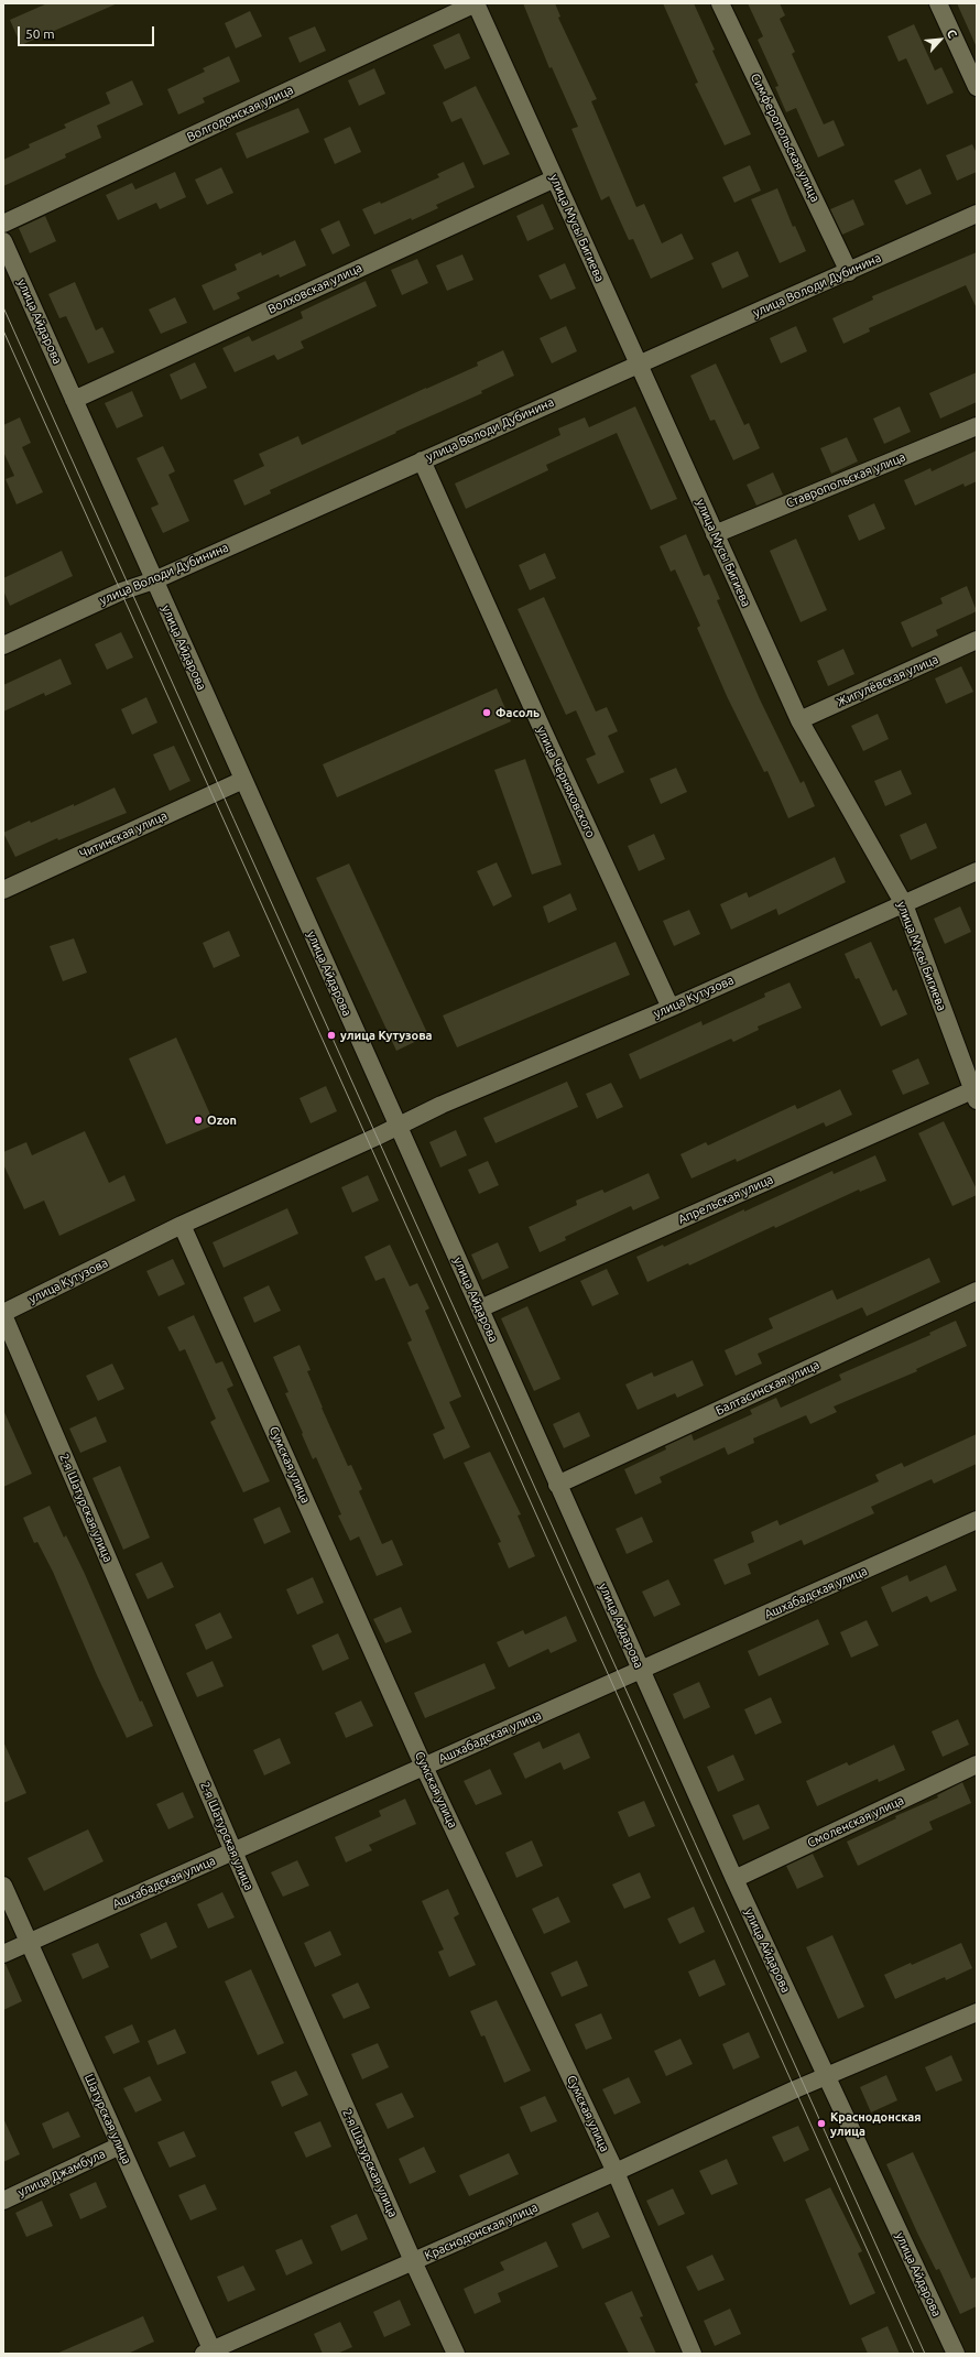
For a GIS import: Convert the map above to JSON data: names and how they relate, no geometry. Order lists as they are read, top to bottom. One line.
{"streets":{"street":["Волгодонская улица","Симферопольская улица","улица Мусы Бигиева","улица Володи Дубинина","Волховская улица","улица Айдарова","Ставропольская улица","Жигулёвская улица","улица Черняховского","Читинская улица","улица Кутузова","Апрельская улица","Балтасинская улица","Сумская улица","2-я Шатурская улица","Ашхабадская улица","Смоленская улица","Шатурская улица","улица Джамбула","Краснодонская улица"]},"crossings":[["Волгодонская улица","улица Мусы Бигиева"],["Симферопольская улица","улица Володи Дубинина"],["улица Мусы Бигиева","улица Володи Дубинина"],["улица Мусы Бигиева","Волховская улица"],["улица Мусы Бигиева","Ставропольская улица"],["улица Мусы Бигиева","Жигулёвская улица"],["улица Мусы Бигиева","улица Кутузова"],["улица Мусы Бигиева","Апрельская улица"],["улица Володи Дубинина","улица Айдарова"],["улица Володи Дубинина","улица Черняховского"],["Волховская улица","улица Айдарова"],["улица Айдарова","Читинская улица"],["улица Айдарова","улица Кутузова"],["улица Айдарова","Апрельская улица"],["улица Айдарова","Балтасинская улица"],["улица Айдарова","Ашхабадская улица"],["улица Айдарова","Смоленская улица"],["улица Айдарова","Краснодонская улица"],["улица Черняховского","улица Кутузова"],["улица Кутузова","Сумская улица"],["улица Кутузова","2-я Шатурская улица"],["Сумская улица","Ашхабадская улица"],["Сумская улица","Краснодонская улица"],["2-я Шатурская улица","Ашхабадская улица"],["2-я Шатурская улица","Краснодонская улица"],["Ашхабадская улица","Шатурская улица"],["Шатурская улица","улица Джамбула"],["Шатурская улица","Краснодонская улица"]],"places":["Фасоль","улица Кутузова","Ozon","Краснодонская улица"],"scale_bar":"50 m","north":"top right"}
